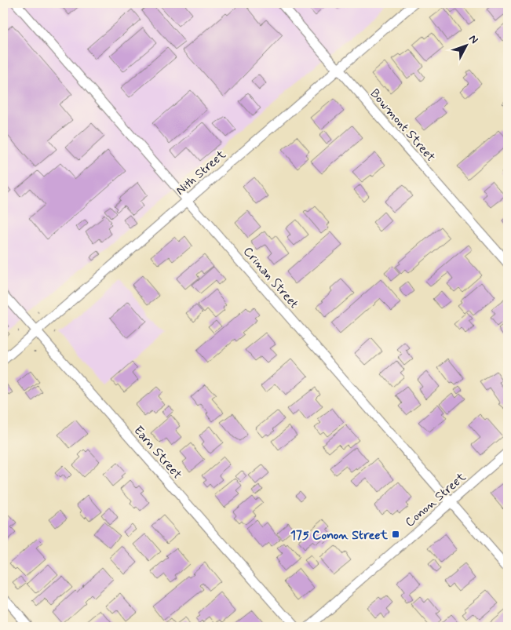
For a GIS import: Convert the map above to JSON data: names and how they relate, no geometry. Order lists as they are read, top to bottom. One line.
{"streets":{"street":["Bowmont Street","Nith Street","Crinan Street","Earn Street","Conon Street"]},"crossings":[["Bowmont Street","Nith Street"],["Nith Street","Crinan Street"],["Nith Street","Earn Street"],["Crinan Street","Conon Street"]],"places":{"transit":["175 Conon Street"]},"north":"top right"}
